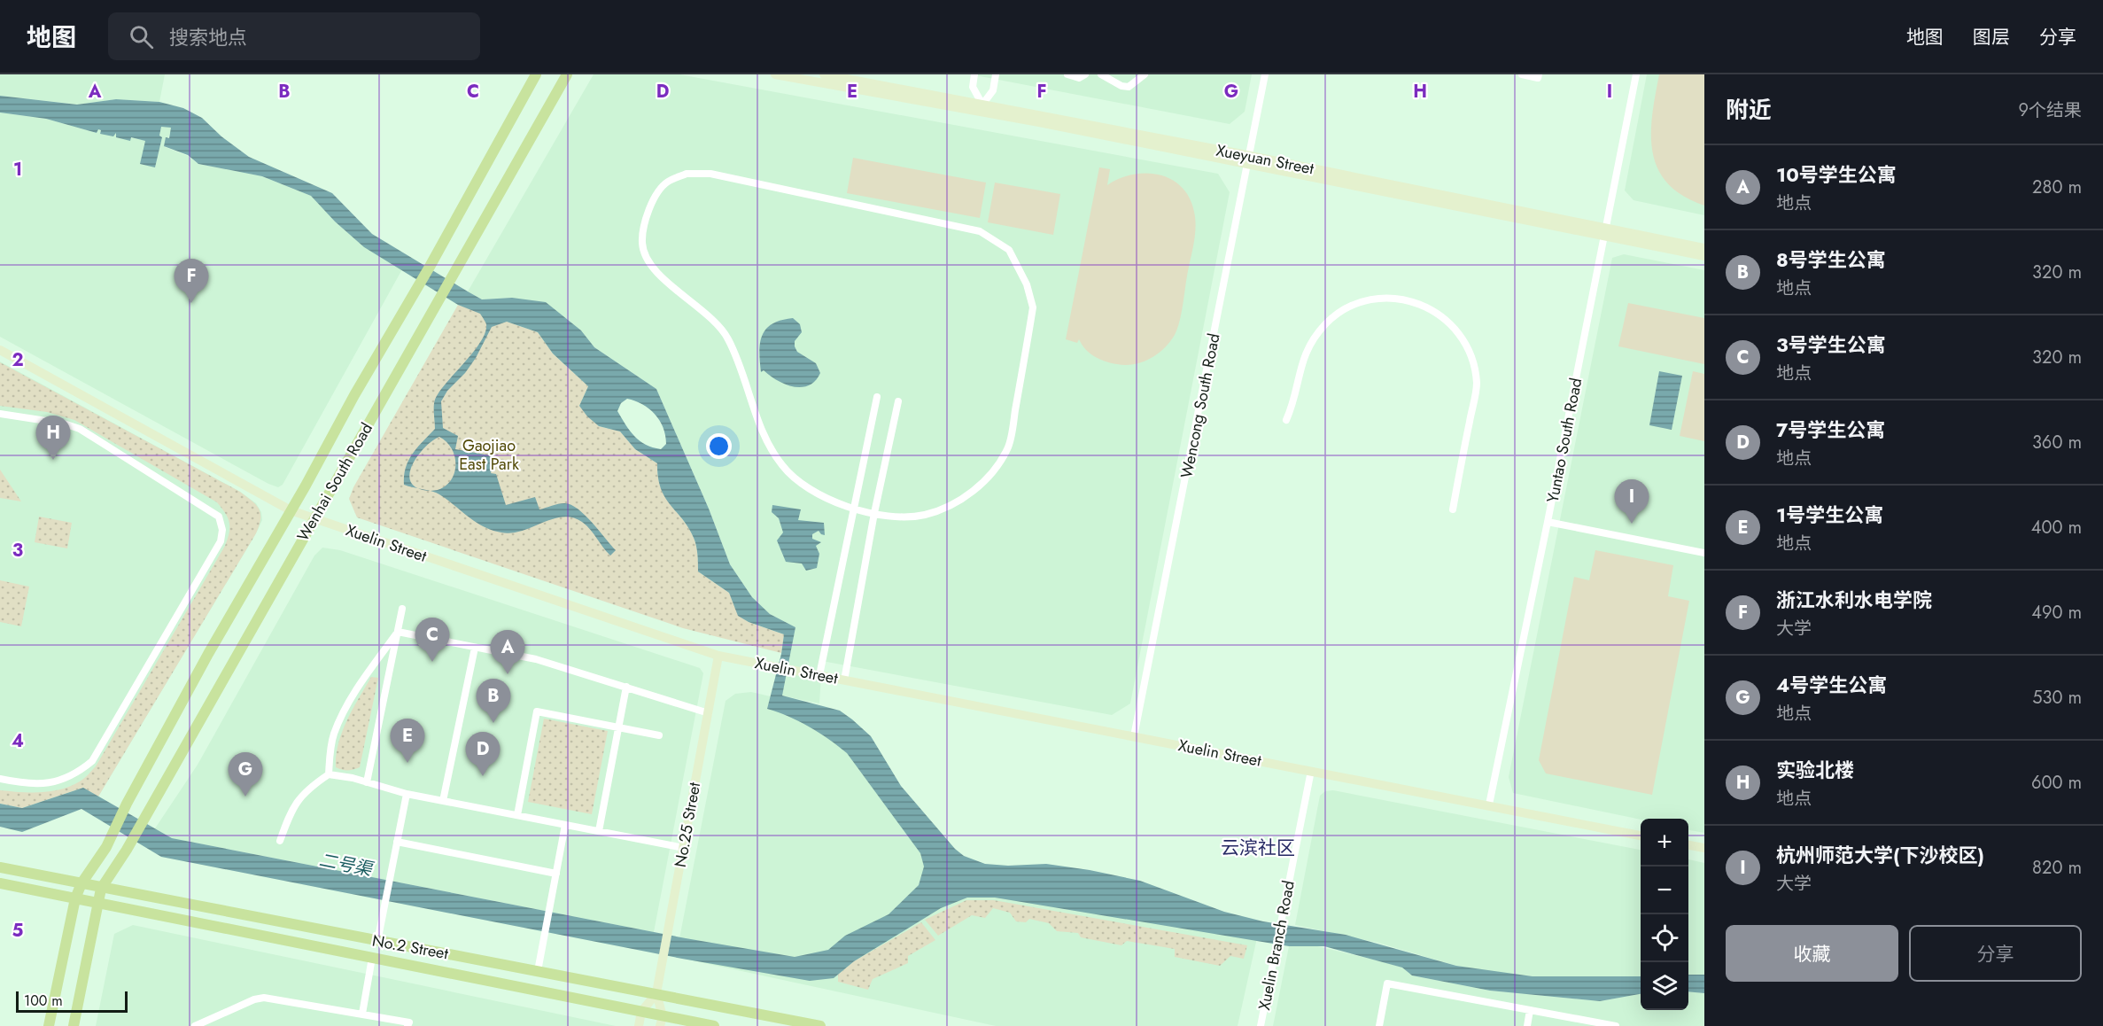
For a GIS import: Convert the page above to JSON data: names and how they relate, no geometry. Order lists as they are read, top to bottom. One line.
{"streets":{"main road":["Xueyuan Street","Wenhai South Road","Xuelin Street","No.25 Street","No.2 Street"],"street":["Wencong South Road","Yuntao South Road","Xuelin Branch Road"]},"crossings":[["Xueyuan Street","Wencong South Road"],["Xueyuan Street","Yuntao South Road"],["Wencong South Road","Xuelin Street"],["Yuntao South Road","Xuelin Street"],["Wenhai South Road","Xuelin Street"],["Wenhai South Road","No.2 Street"],["Xuelin Street","No.25 Street"],["Xuelin Street","Xuelin Branch Road"],["No.25 Street","No.2 Street"]],"districts":["云滨社区"],"water":["二号渠"],"parks":["Gaojiao East Park"],"scale_bar":"100 m","page":{"header":"地图","search":"搜索地点","nav":["地图","图层","分享"],"heading":["附近","9个结果"],"list":[{"mark":"A","name":"10号学生公寓","note":"地点","value":"280 m"},{"mark":"B","name":"8号学生公寓","note":"地点","value":"320 m"},{"mark":"C","name":"3号学生公寓","note":"地点","value":"320 m"},{"mark":"D","name":"7号学生公寓","note":"地点","value":"360 m"},{"mark":"E","name":"1号学生公寓","note":"地点","value":"400 m"},{"mark":"F","name":"浙江水利水电学院","note":"大学","value":"490 m"},{"mark":"G","name":"4号学生公寓","note":"地点","value":"530 m"},{"mark":"H","name":"实验北楼","note":"地点","value":"600 m"},{"mark":"I","name":"杭州师范大学(下沙校区)","note":"大学","value":"820 m"}],"pins":["F","H","I","C","A","B","E","D","G"],"map_buttons":["+","−"],"buttons":["收藏","分享"],"scale":"100 m"},"grid":{"columns":["A","B","C","D","E","F","G","H","I"],"rows":["1","2","3","4","5"]}}
